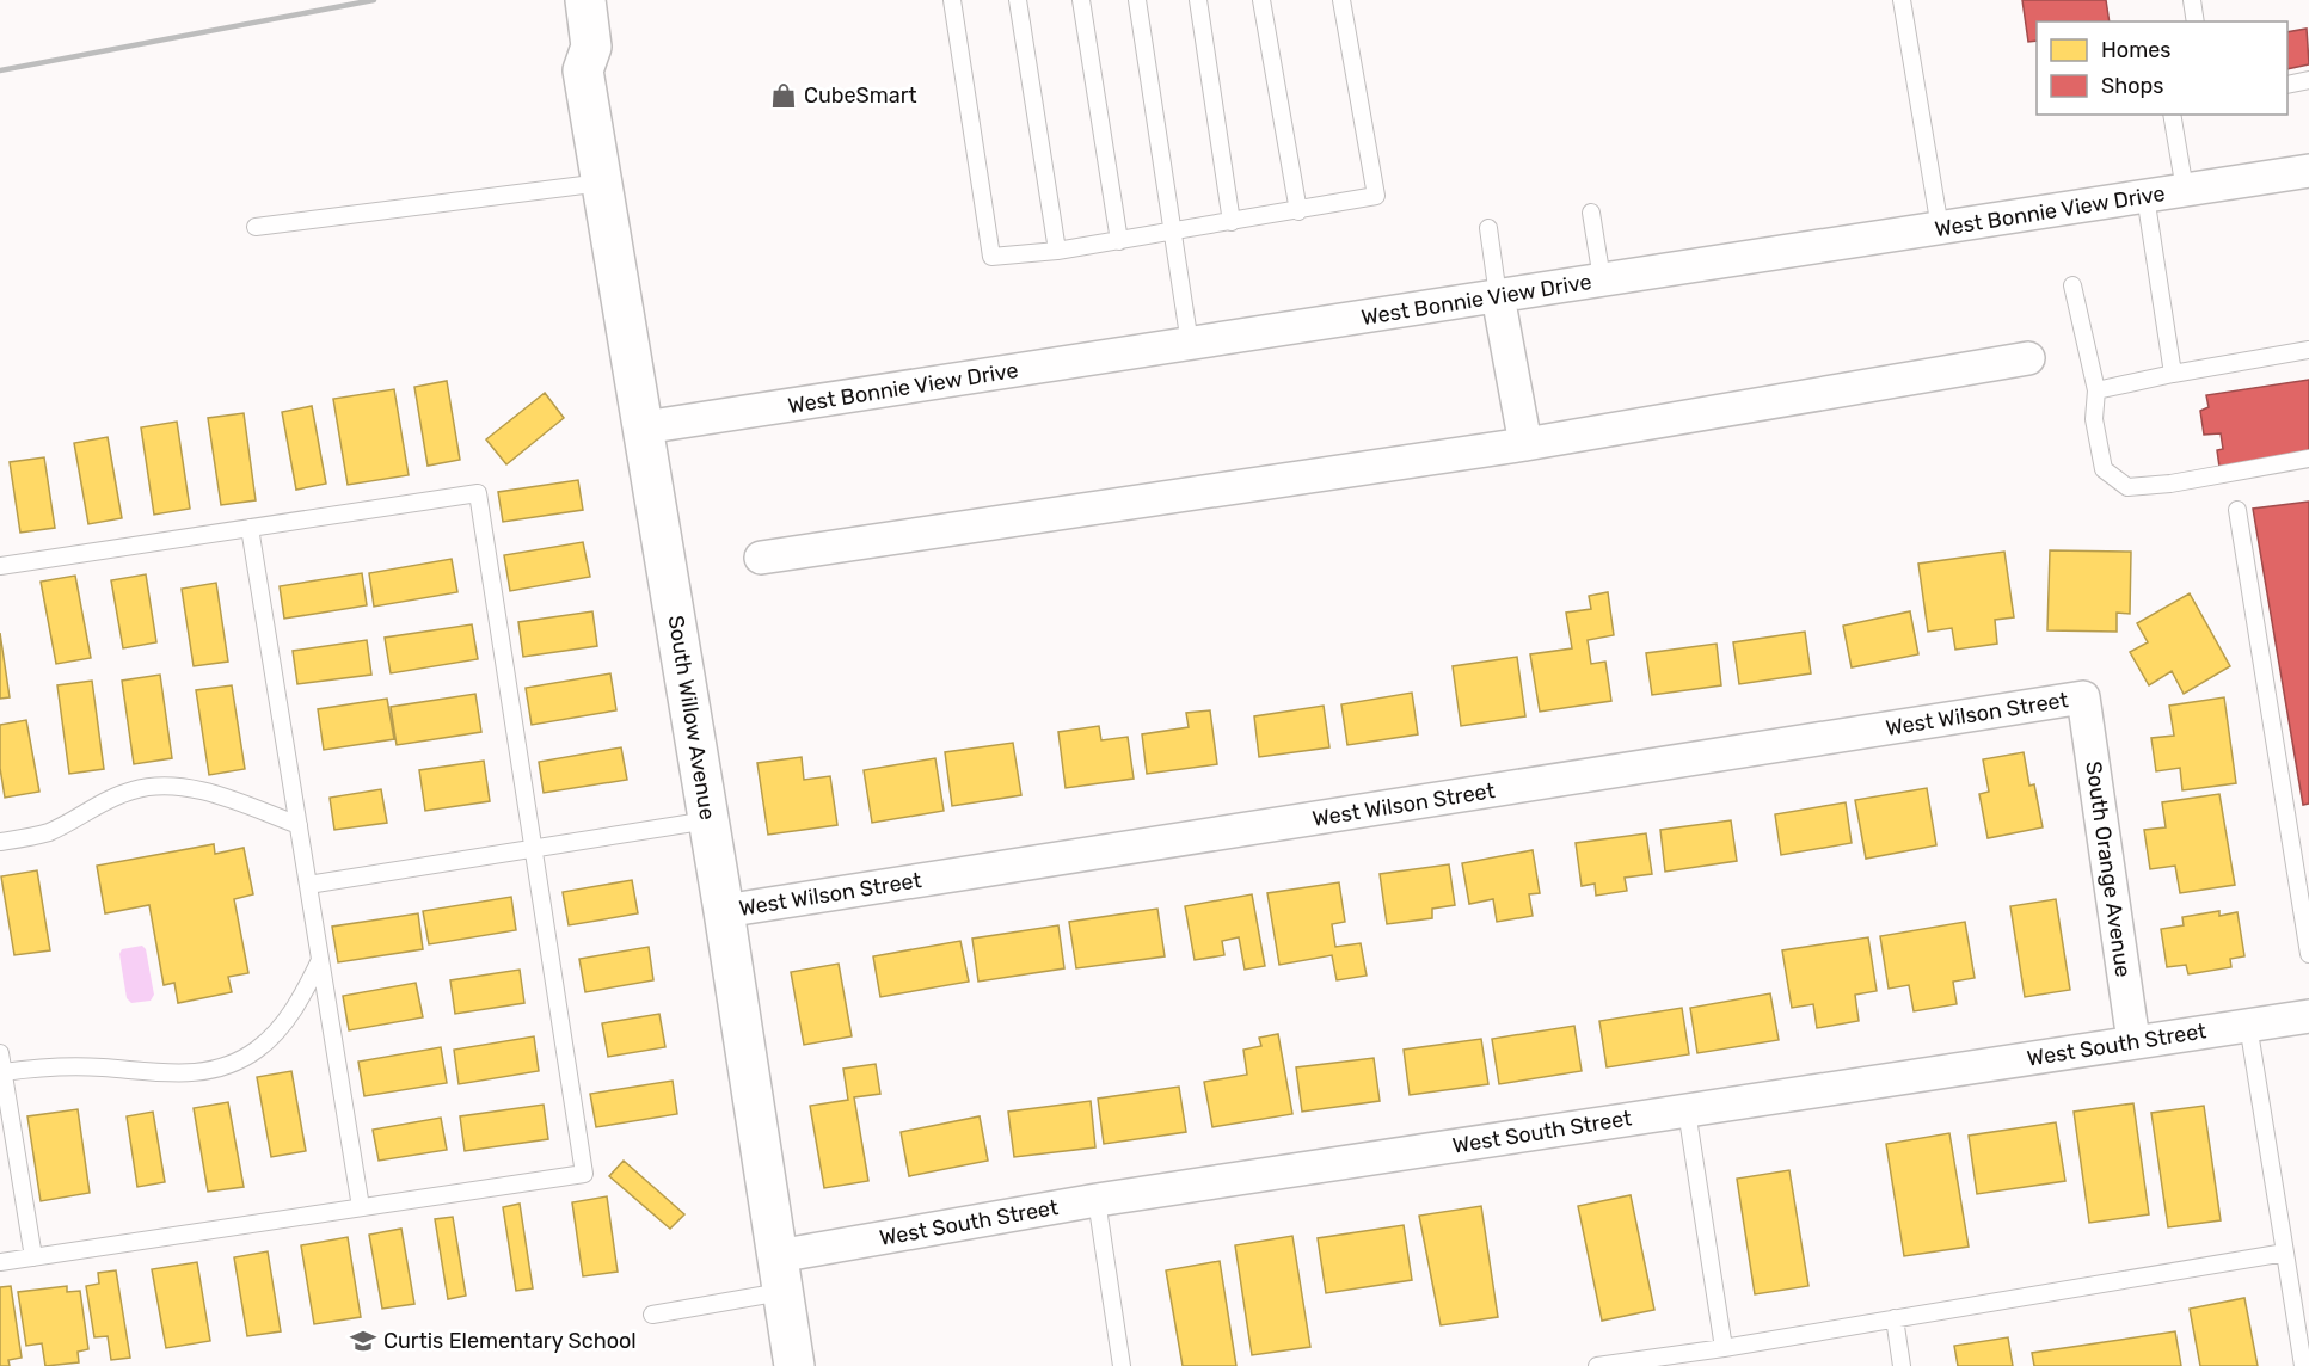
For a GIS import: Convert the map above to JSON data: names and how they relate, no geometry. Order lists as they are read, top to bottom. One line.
{"streets":{"street":["West Bonnie View Drive","West Wilson Street","South Willow Avenue","South Orange Avenue","West South Street"]},"crossings":[["West Bonnie View Drive","South Willow Avenue"],["West Wilson Street","South Willow Avenue"],["West Wilson Street","South Orange Avenue"],["South Willow Avenue","West South Street"],["South Orange Avenue","West South Street"]],"places":{"shop":["CubeSmart"],"school or university":["Curtis Elementary School"]},"legend":["Homes","Shops"]}
